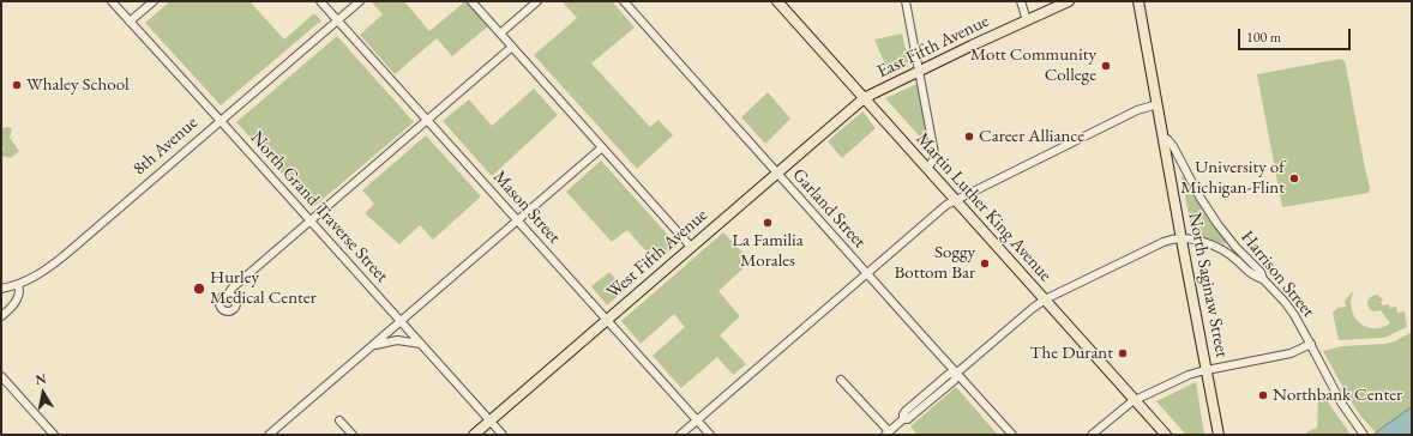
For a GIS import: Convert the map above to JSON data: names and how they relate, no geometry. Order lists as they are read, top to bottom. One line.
{"streets":{"main road":["East Fifth Avenue","Martin Luther King Avenue","West Fifth Avenue","North Saginaw Street"],"street":["8th Avenue","North Grand Traverse Street","Mason Street","Garland Street","Harrison Street"]},"crossings":[["East Fifth Avenue","Martin Luther King Avenue"],["East Fifth Avenue","West Fifth Avenue"],["8th Avenue","North Grand Traverse Street"],["8th Avenue","Mason Street"],["North Grand Traverse Street","West Fifth Avenue"],["Mason Street","West Fifth Avenue"],["Martin Luther King Avenue","West Fifth Avenue"],["Garland Street","West Fifth Avenue"],["Harrison Street","North Saginaw Street"]],"places":["Mott Community College","Whaley School","Career Alliance","University of Michigan-Flint","La Familia Morales","Soggy Bottom Bar","Hurley Medical Center","The Durant","Northbank Center"],"scale_bar":"100 m","north":"top"}
